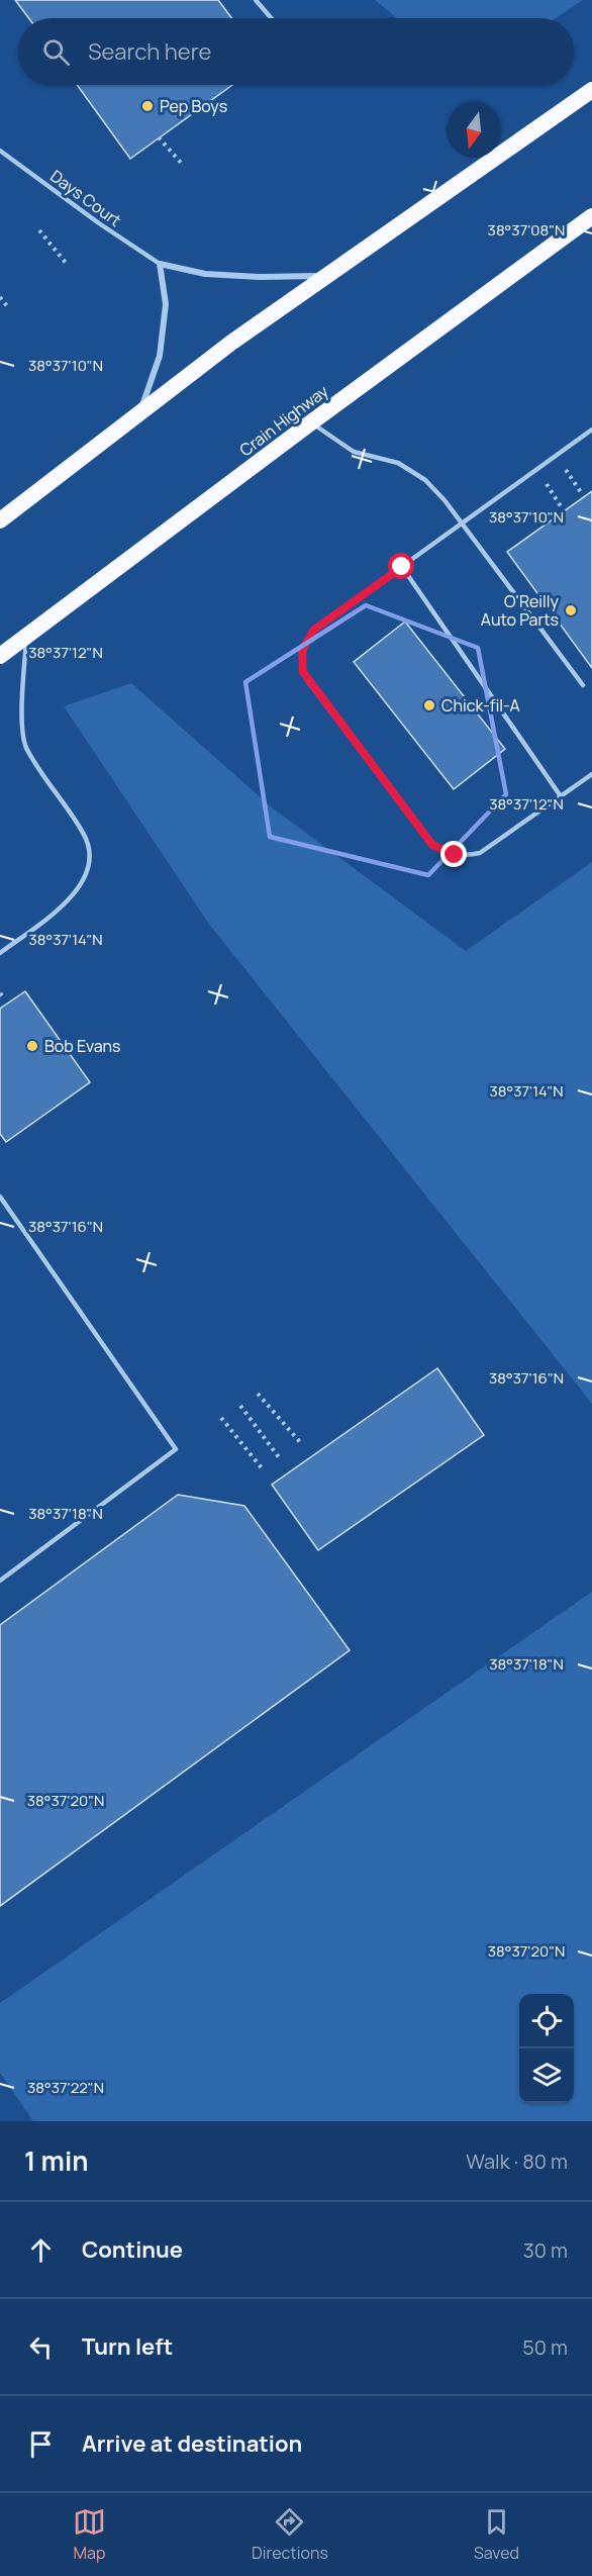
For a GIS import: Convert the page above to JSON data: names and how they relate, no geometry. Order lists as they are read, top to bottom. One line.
{"streets":{"highway":["Crain Highway"],"lane":["Days Court"]},"places":["Pep Boys","O'Reilly Auto Parts","Chick-fil-A","Bob Evans"],"north":"bottom","page":{"search":"Search here","heading":["1 min","Walk · 80 m"],"list":[["Continue","30 m"],["Turn left","50 m"],"Arrive at destination"],"nav":["Map","Directions","Saved"]},"coordinates":["38°37'08\"N","38°37'10\"N","38°37'12\"N","38°37'14\"N","38°37'16\"N","38°37'18\"N","38°37'20\"N","38°37'22\"N"]}
